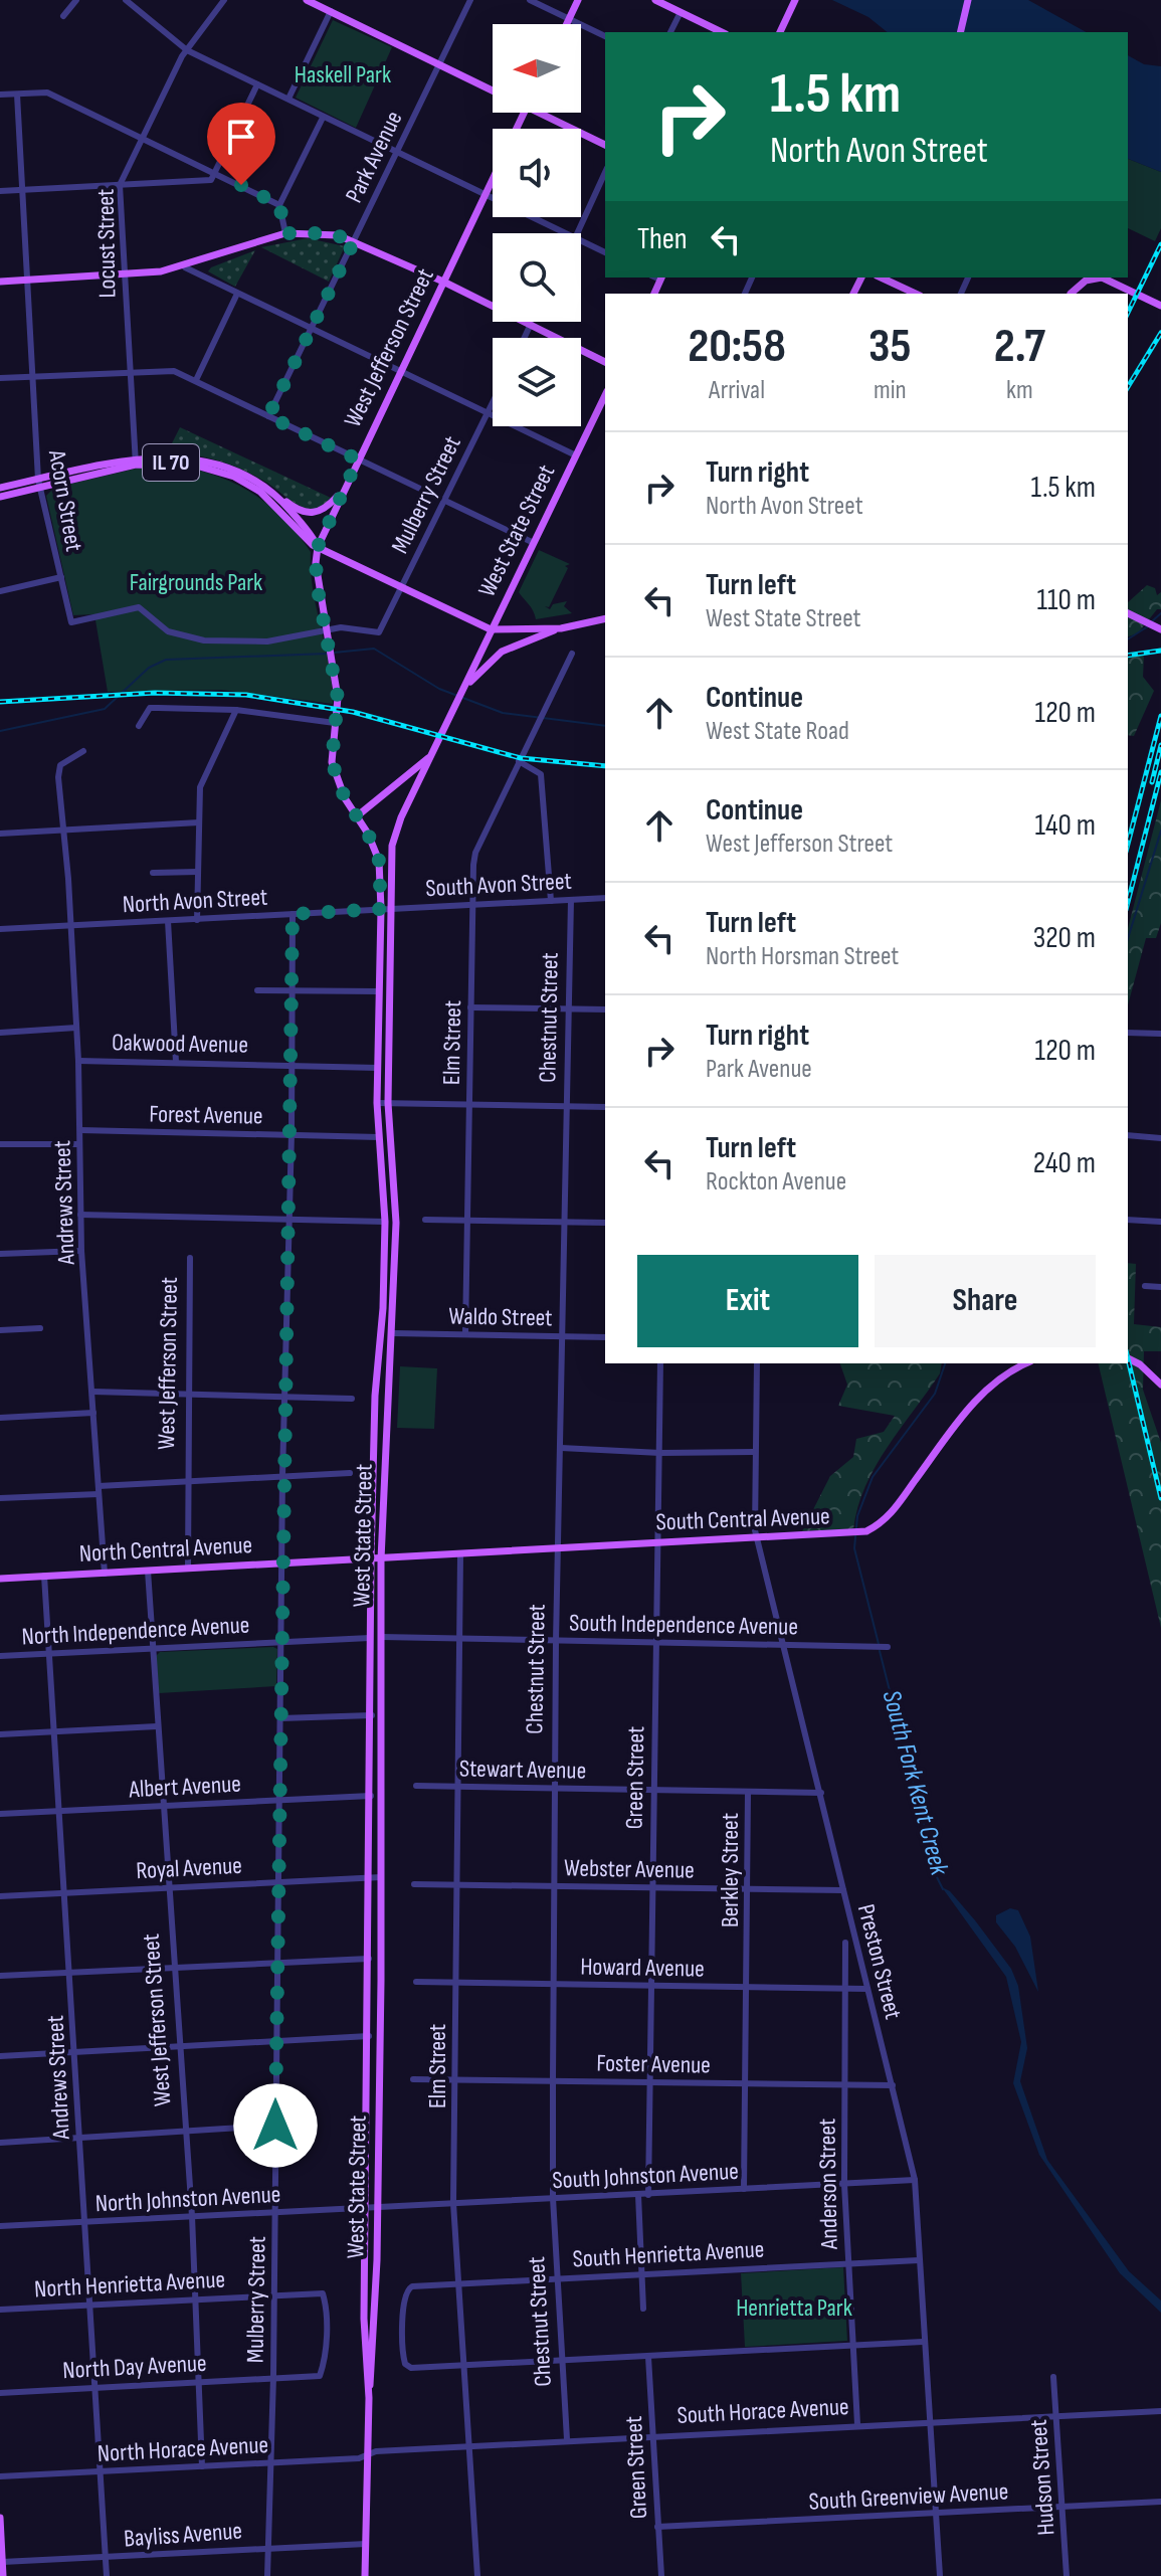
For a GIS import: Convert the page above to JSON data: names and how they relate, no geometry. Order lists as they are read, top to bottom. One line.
{"streets":{"main road":["West Jefferson Street","IL 70","West State Street","South Central Avenue","North Central Avenue"],"street":["Park Avenue","Locust Street","Mulberry Street","Acorn Street","South Avon Street","North Avon Street","Chestnut Street","Elm Street","Oakwood Avenue","Forest Avenue","Andrews Street","Waldo Street","South Independence Avenue","North Independence Avenue","Stewart Avenue","Green Street","Albert Avenue","Royal Avenue","Webster Avenue","Berkley Street","Preston Street","Howard Avenue","Foster Avenue","South Johnston Avenue","Anderson Street","North Johnston Avenue","South Henrietta Avenue","North Henrietta Avenue","North Day Avenue","South Horace Avenue","North Horace Avenue","Hudson Street","South Greenview Avenue","Bayliss Avenue"]},"crossings":[["Locust Street","IL 70"],["West Jefferson Street","IL 70"],["West Jefferson Street","Mulberry Street"],["West Jefferson Street","Acorn Street"],["West Jefferson Street","West State Street"],["West Jefferson Street","North Central Avenue"],["West Jefferson Street","North Independence Avenue"],["West Jefferson Street","Albert Avenue"],["West Jefferson Street","Royal Avenue"],["West Jefferson Street","North Johnston Avenue"],["West Jefferson Street","North Henrietta Avenue"],["West Jefferson Street","North Day Avenue"],["West Jefferson Street","North Horace Avenue"],["IL 70","Mulberry Street"],["IL 70","Acorn Street"],["IL 70","West State Street"],["Mulberry Street","Acorn Street"],["Mulberry Street","North Avon Street"],["Mulberry Street","Oakwood Avenue"],["Mulberry Street","Forest Avenue"],["Mulberry Street","North Central Avenue"],["Mulberry Street","North Independence Avenue"],["Mulberry Street","Albert Avenue"],["Mulberry Street","Royal Avenue"],["Mulberry Street","North Johnston Avenue"],["Mulberry Street","North Henrietta Avenue"],["Mulberry Street","North Day Avenue"],["Mulberry Street","North Horace Avenue"],["Mulberry Street","Bayliss Avenue"],["West State Street","South Avon Street"],["West State Street","North Avon Street"],["West State Street","Oakwood Avenue"],["West State Street","Forest Avenue"],["West State Street","Waldo Street"],["West State Street","South Central Avenue"],["West State Street","North Central Avenue"],["West State Street","South Independence Avenue"],["West State Street","North Independence Avenue"],["West State Street","Albert Avenue"],["West State Street","Royal Avenue"],["West State Street","South Johnston Avenue"],["West State Street","North Johnston Avenue"],["West State Street","South Horace Avenue"],["West State Street","North Horace Avenue"],["West State Street","Bayliss Avenue"],["South Avon Street","North Avon Street"],["South Avon Street","Chestnut Street"],["South Avon Street","Elm Street"],["North Avon Street","Andrews Street"],["Chestnut Street","Waldo Street"],["Chestnut Street","South Central Avenue"],["Chestnut Street","South Independence Avenue"],["Chestnut Street","Stewart Avenue"],["Chestnut Street","Webster Avenue"],["Chestnut Street","Howard Avenue"],["Chestnut Street","Foster Avenue"],["Chestnut Street","South Johnston Avenue"],["Chestnut Street","South Henrietta Avenue"],["Chestnut Street","South Horace Avenue"],["Elm Street","Waldo Street"],["Elm Street","South Central Avenue"],["Elm Street","South Independence Avenue"],["Elm Street","Stewart Avenue"],["Elm Street","Webster Avenue"],["Elm Street","Howard Avenue"],["Elm Street","Foster Avenue"],["Elm Street","South Johnston Avenue"],["Elm Street","South Henrietta Avenue"],["Elm Street","South Horace Avenue"],["Oakwood Avenue","Andrews Street"],["Forest Avenue","Andrews Street"],["Andrews Street","North Central Avenue"],["Andrews Street","North Independence Avenue"],["Andrews Street","Albert Avenue"],["Andrews Street","Royal Avenue"],["Andrews Street","North Johnston Avenue"],["Andrews Street","North Henrietta Avenue"],["Andrews Street","North Day Avenue"],["Andrews Street","North Horace Avenue"],["Andrews Street","Bayliss Avenue"],["South Central Avenue","North Central Avenue"],["South Central Avenue","Green Street"],["South Central Avenue","Preston Street"],["South Independence Avenue","Green Street"],["South Independence Avenue","Preston Street"],["Stewart Avenue","Green Street"],["Stewart Avenue","Berkley Street"],["Stewart Avenue","Preston Street"],["Green Street","Webster Avenue"],["Green Street","Howard Avenue"],["Green Street","Foster Avenue"],["Green Street","South Johnston Avenue"],["Green Street","South Horace Avenue"],["Green Street","South Greenview Avenue"],["Webster Avenue","Berkley Street"],["Webster Avenue","Preston Street"],["Berkley Street","Howard Avenue"],["Berkley Street","Foster Avenue"],["Berkley Street","South Johnston Avenue"],["Preston Street","Howard Avenue"],["Preston Street","Foster Avenue"],["Preston Street","South Johnston Avenue"],["Preston Street","South Henrietta Avenue"],["Preston Street","South Horace Avenue"],["Preston Street","South Greenview Avenue"],["Howard Avenue","Anderson Street"],["Foster Avenue","Anderson Street"],["South Johnston Avenue","Anderson Street"],["South Johnston Avenue","North Johnston Avenue"],["Anderson Street","South Henrietta Avenue"],["Anderson Street","South Horace Avenue"],["North Henrietta Avenue","North Day Avenue"],["South Horace Avenue","North Horace Avenue"],["South Horace Avenue","Hudson Street"],["Hudson Street","South Greenview Avenue"]],"water":["South Fork Kent Creek"],"parks":["Haskell Park","Fairgrounds Park","Henrietta Park"],"north":"left","page":{"turn":["1.5 km","North Avon Street"],"then":"Then","eta":["20:58","Arrival","35","min","2.7","km"],"list":[{"name":"Turn right","note":"North Avon Street","value":"1.5 km"},{"name":"Turn left","note":"West State Street","value":"110 m"},{"name":"Continue","note":"West State Road","value":"120 m"},{"name":"Continue","note":"West Jefferson Street","value":"140 m"},{"name":"Turn left","note":"North Horsman Street","value":"320 m"},{"name":"Turn right","note":"Park Avenue","value":"120 m"},{"name":"Turn left","note":"Rockton Avenue","value":"240 m"}],"buttons":["Exit","Share"]}}
